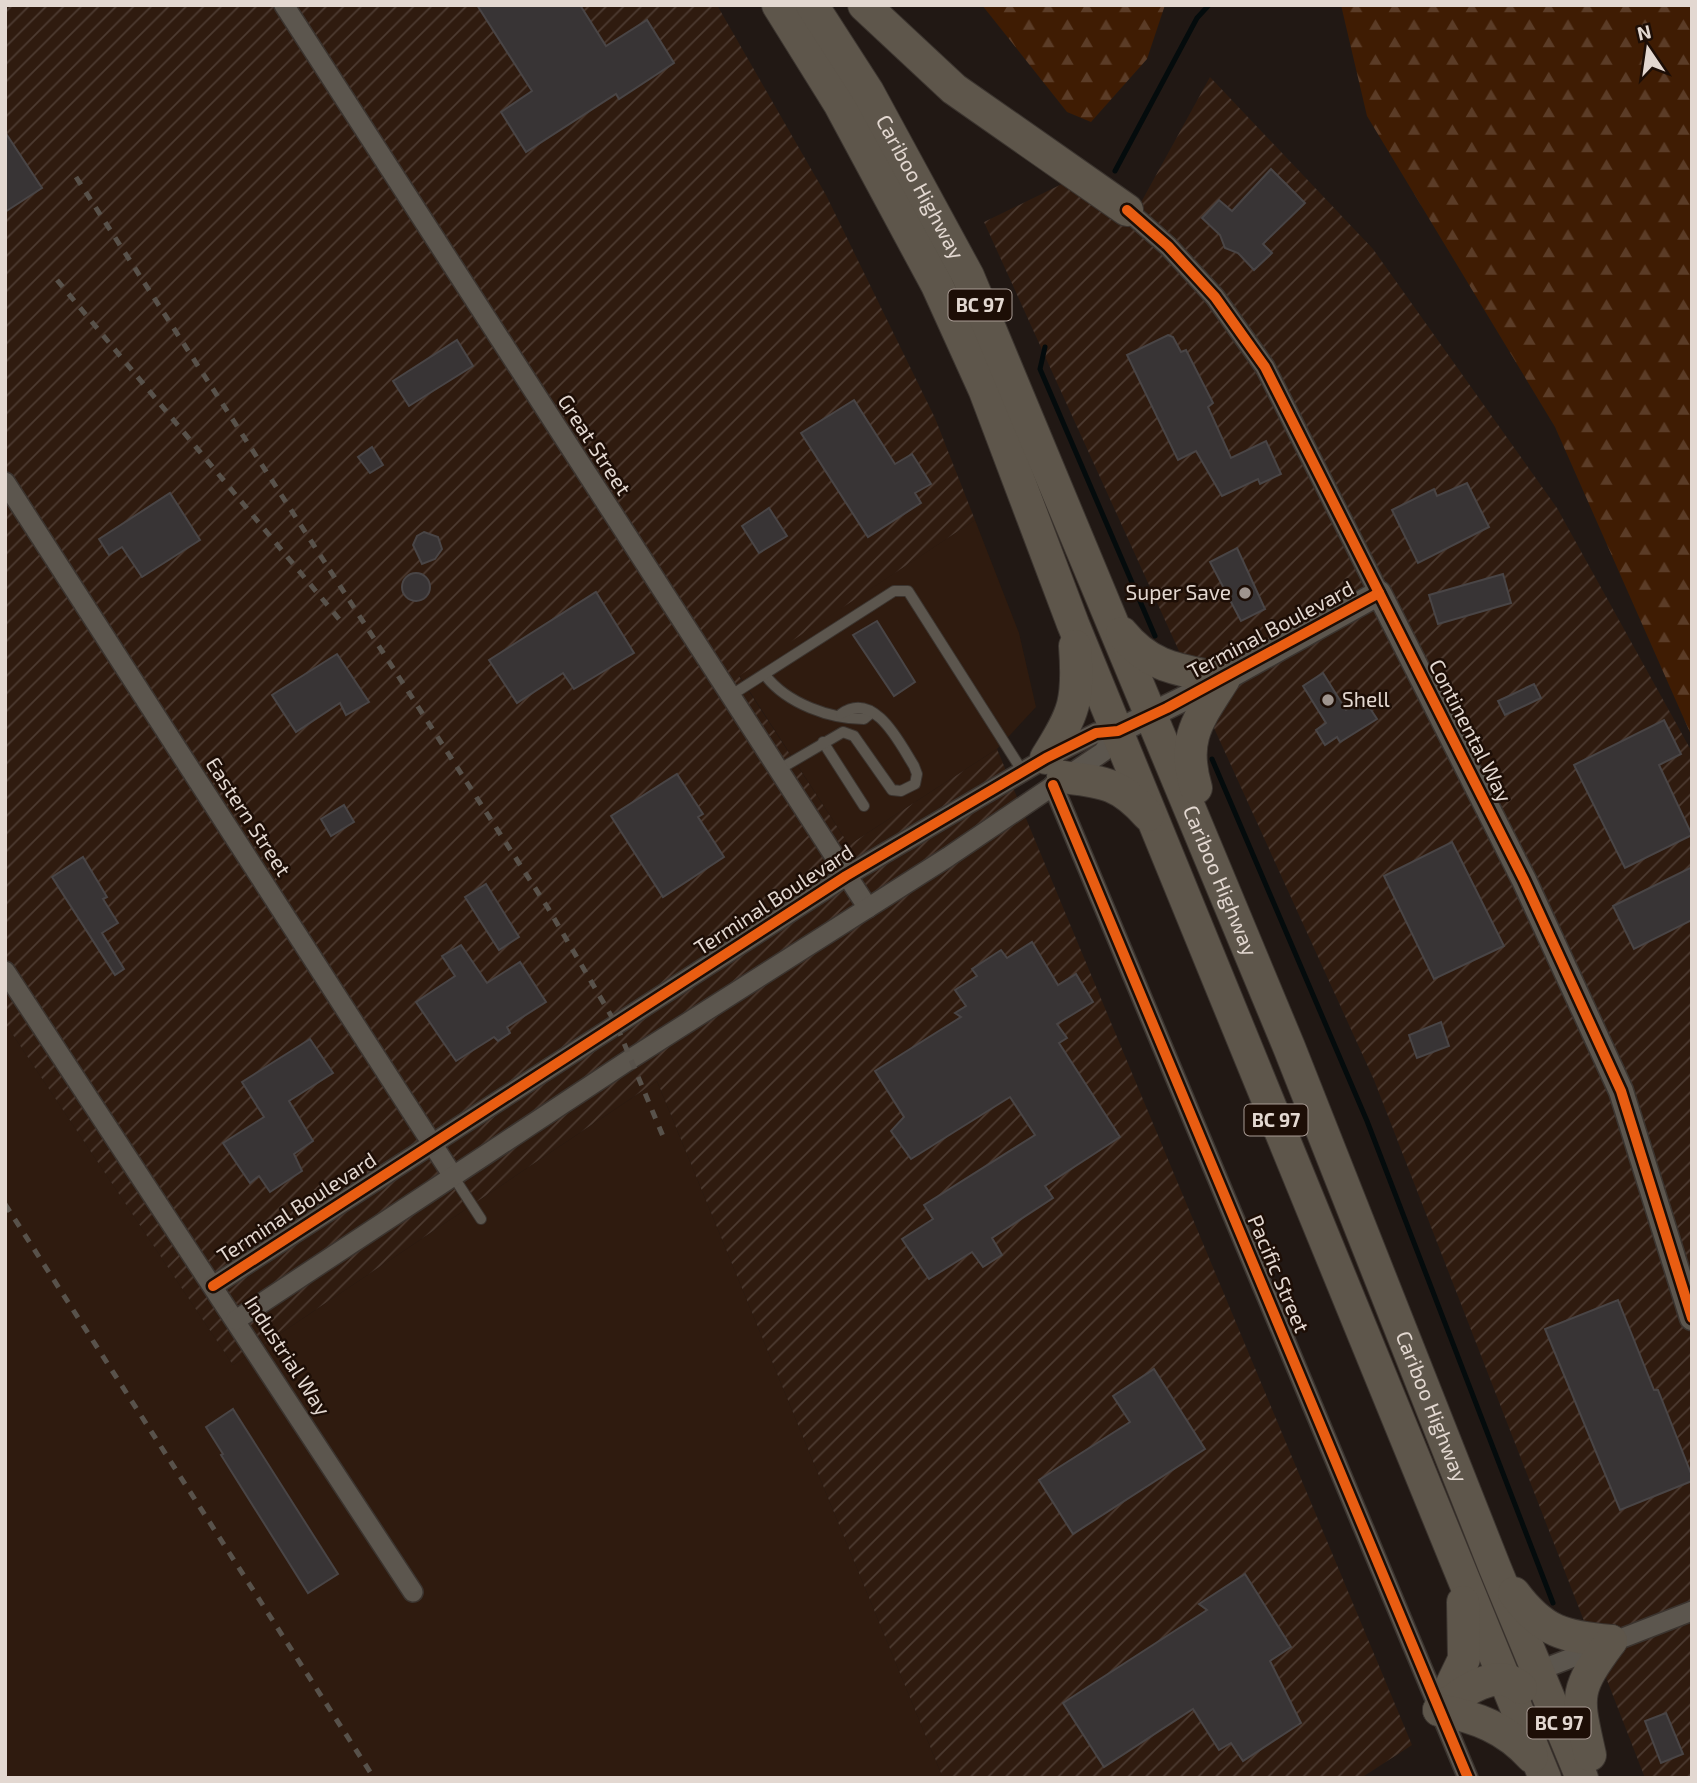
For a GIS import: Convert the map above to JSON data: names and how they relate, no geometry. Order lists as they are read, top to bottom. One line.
{"streets":{"highway":["Cariboo Highway","BC 97"],"street":["Great Street","Terminal Boulevard","Continental Way","Eastern Street","Pacific Street","Industrial Way"]},"crossings":[["Cariboo Highway","Terminal Boulevard"],["Great Street","Terminal Boulevard"],["Terminal Boulevard","Continental Way"],["Terminal Boulevard","Eastern Street"],["Terminal Boulevard","Pacific Street"],["Terminal Boulevard","Industrial Way"]],"places":["Super Save","Shell"],"north":"top"}
